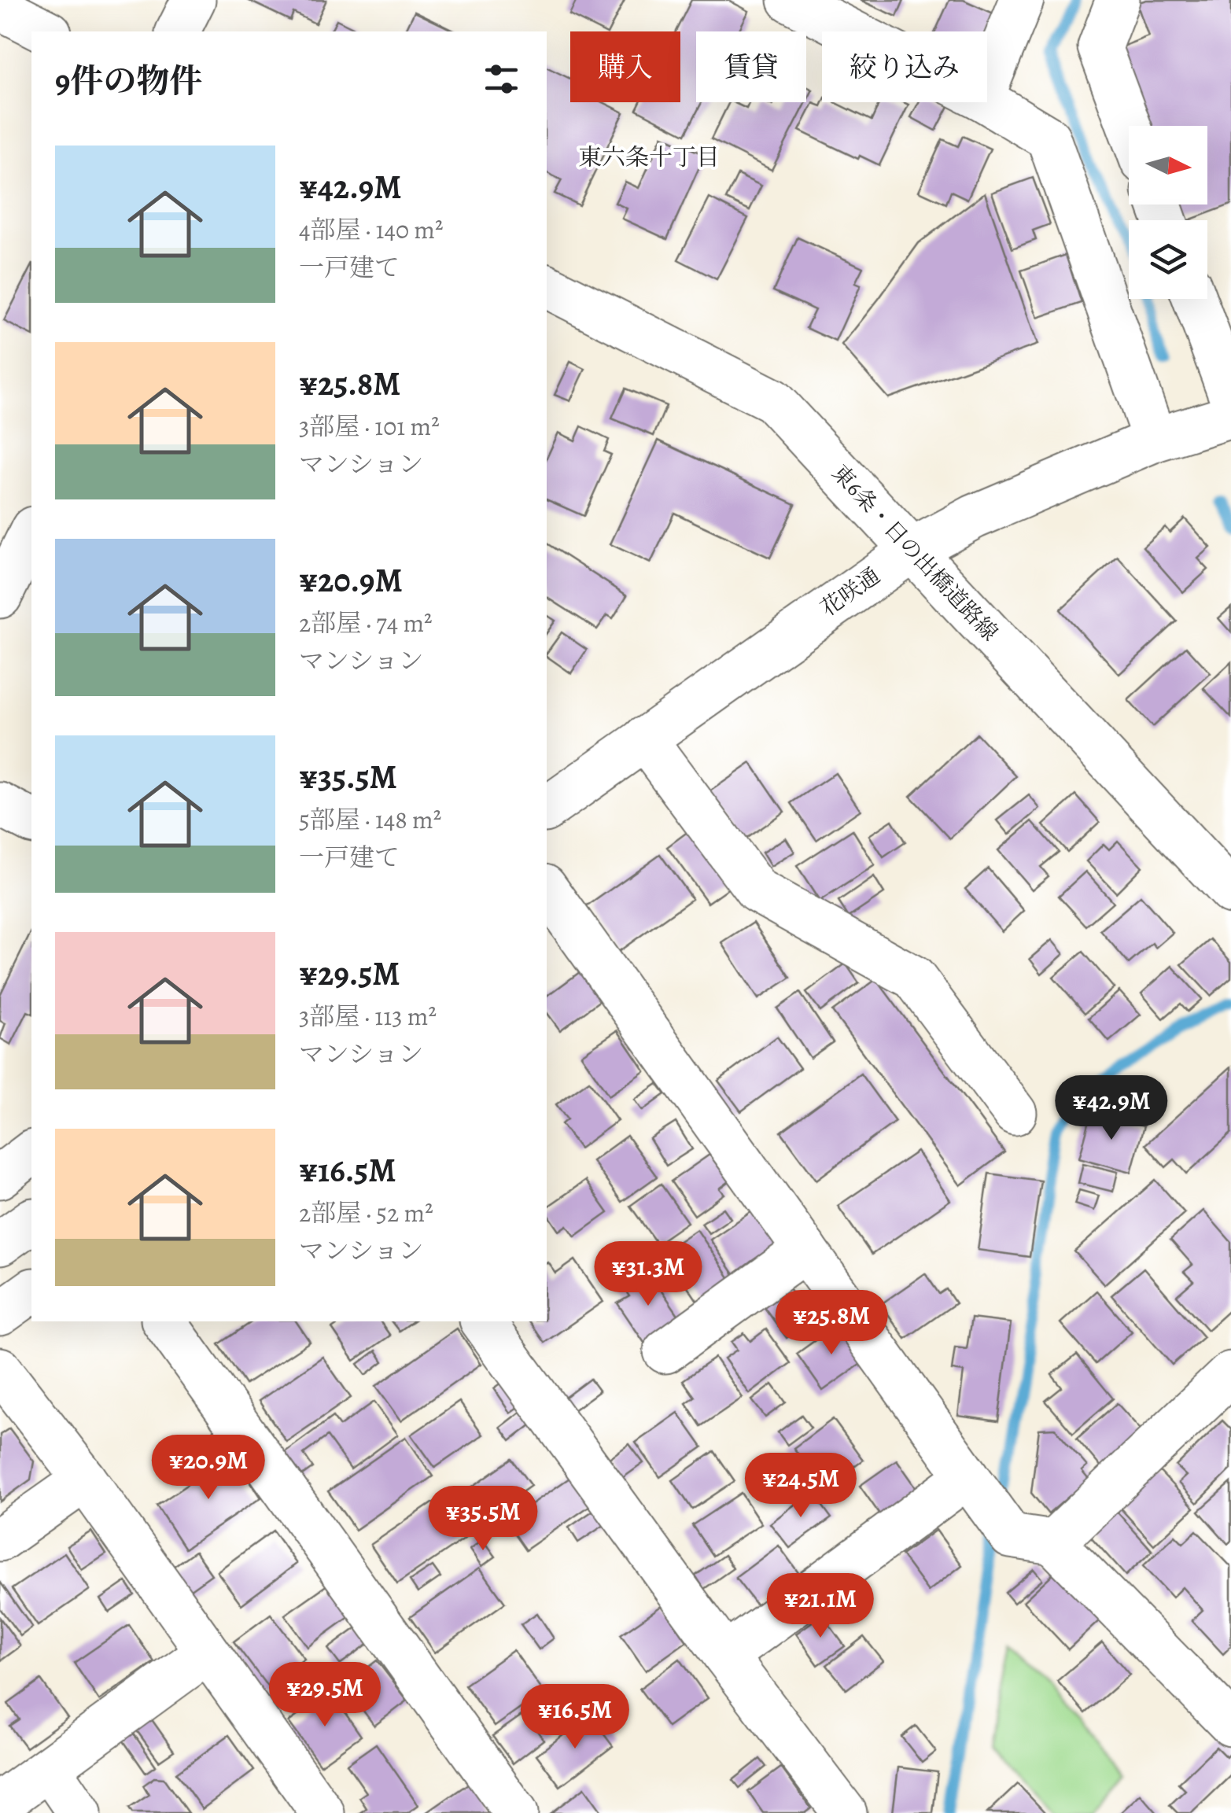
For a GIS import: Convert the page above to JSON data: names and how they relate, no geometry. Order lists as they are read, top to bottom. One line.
{"streets":{"street":["東6条・日の出橋道路線","花咲通"]},"crossings":[["東6条・日の出橋道路線","花咲通"]],"districts":["東六条十丁目"],"north":"right","page":{"chip":["購入","賃貸","絞り込み"],"heading":"9件の物件","list":[{"name":"¥42.9M","note":"4部屋 · 140 m² · 一戸建て"},{"name":"¥25.8M","note":"3部屋 · 101 m² · マンション"},{"name":"¥20.9M","note":"2部屋 · 74 m² · マンション"},{"name":"¥35.5M","note":"5部屋 · 148 m² · 一戸建て"},{"name":"¥29.5M","note":"3部屋 · 113 m² · マンション"},{"name":"¥16.5M","note":"2部屋 · 52 m² · マンション"}],"price":["¥42.9M","¥31.3M","¥25.8M","¥20.9M","¥24.5M","¥35.5M","¥21.1M","¥29.5M","¥16.5M"]}}
